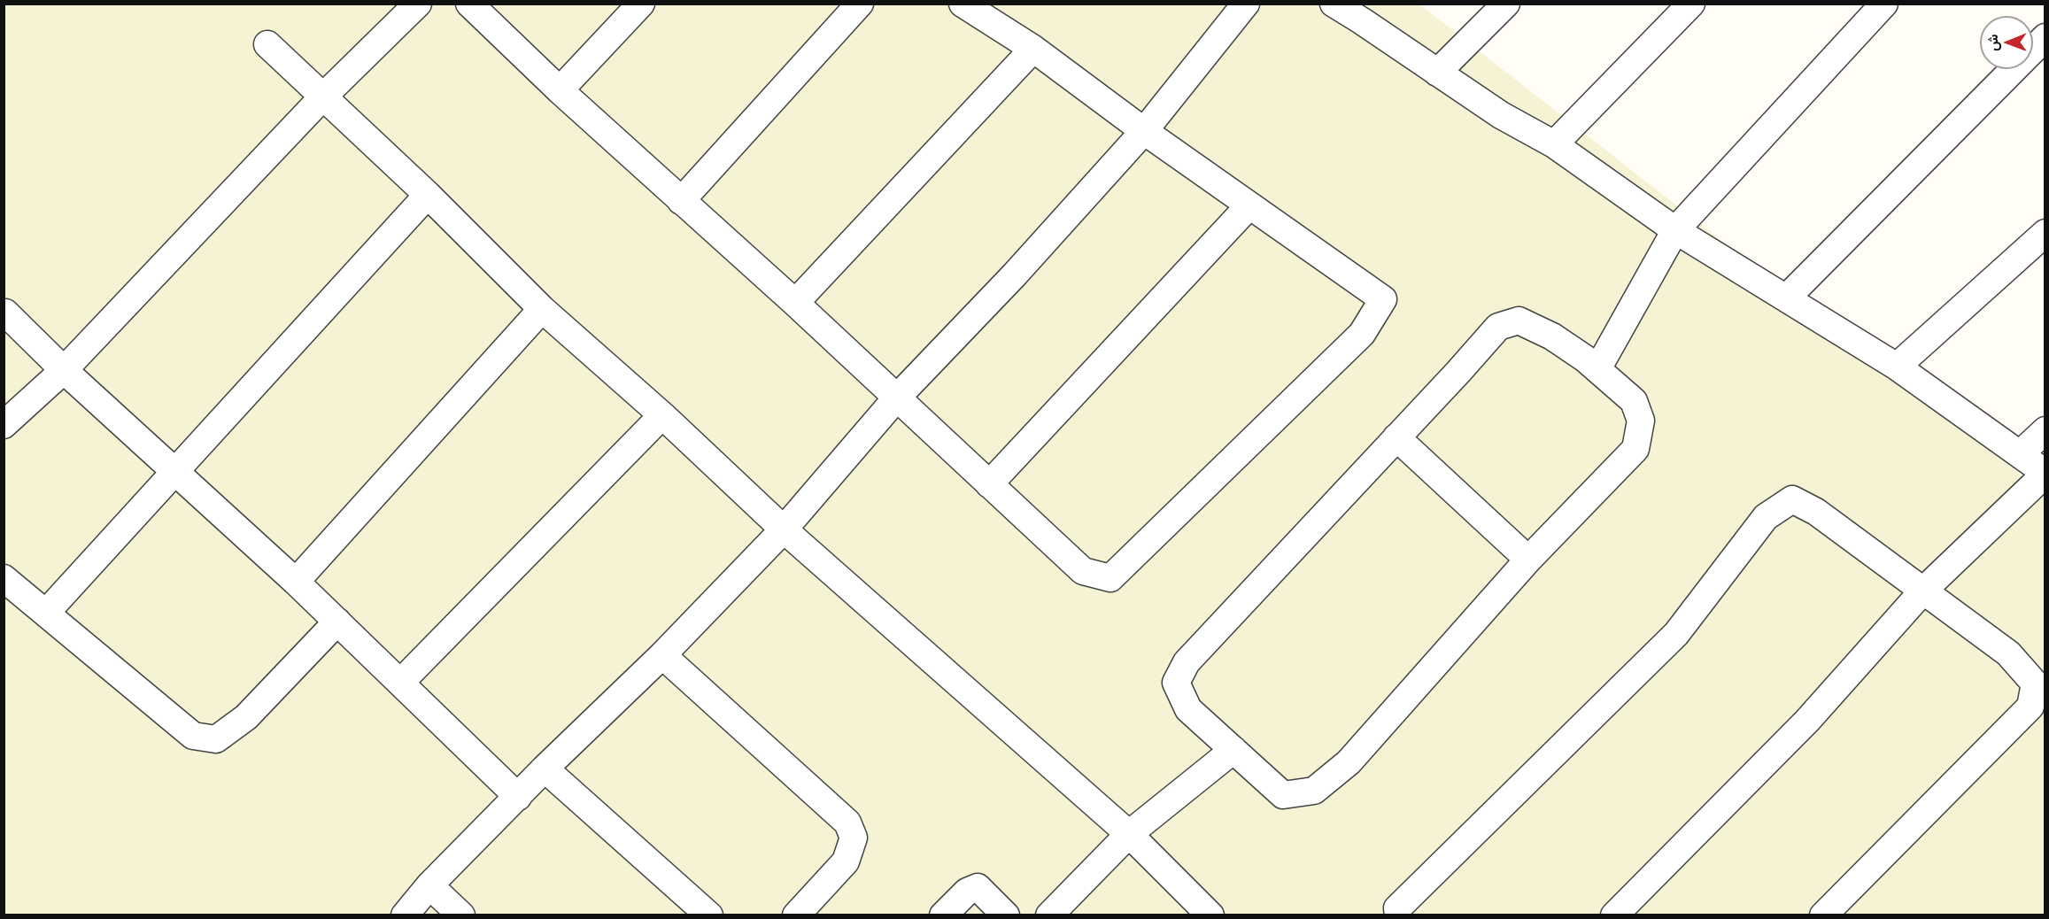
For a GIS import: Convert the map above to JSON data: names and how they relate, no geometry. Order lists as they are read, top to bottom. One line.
{"north":"left"}
